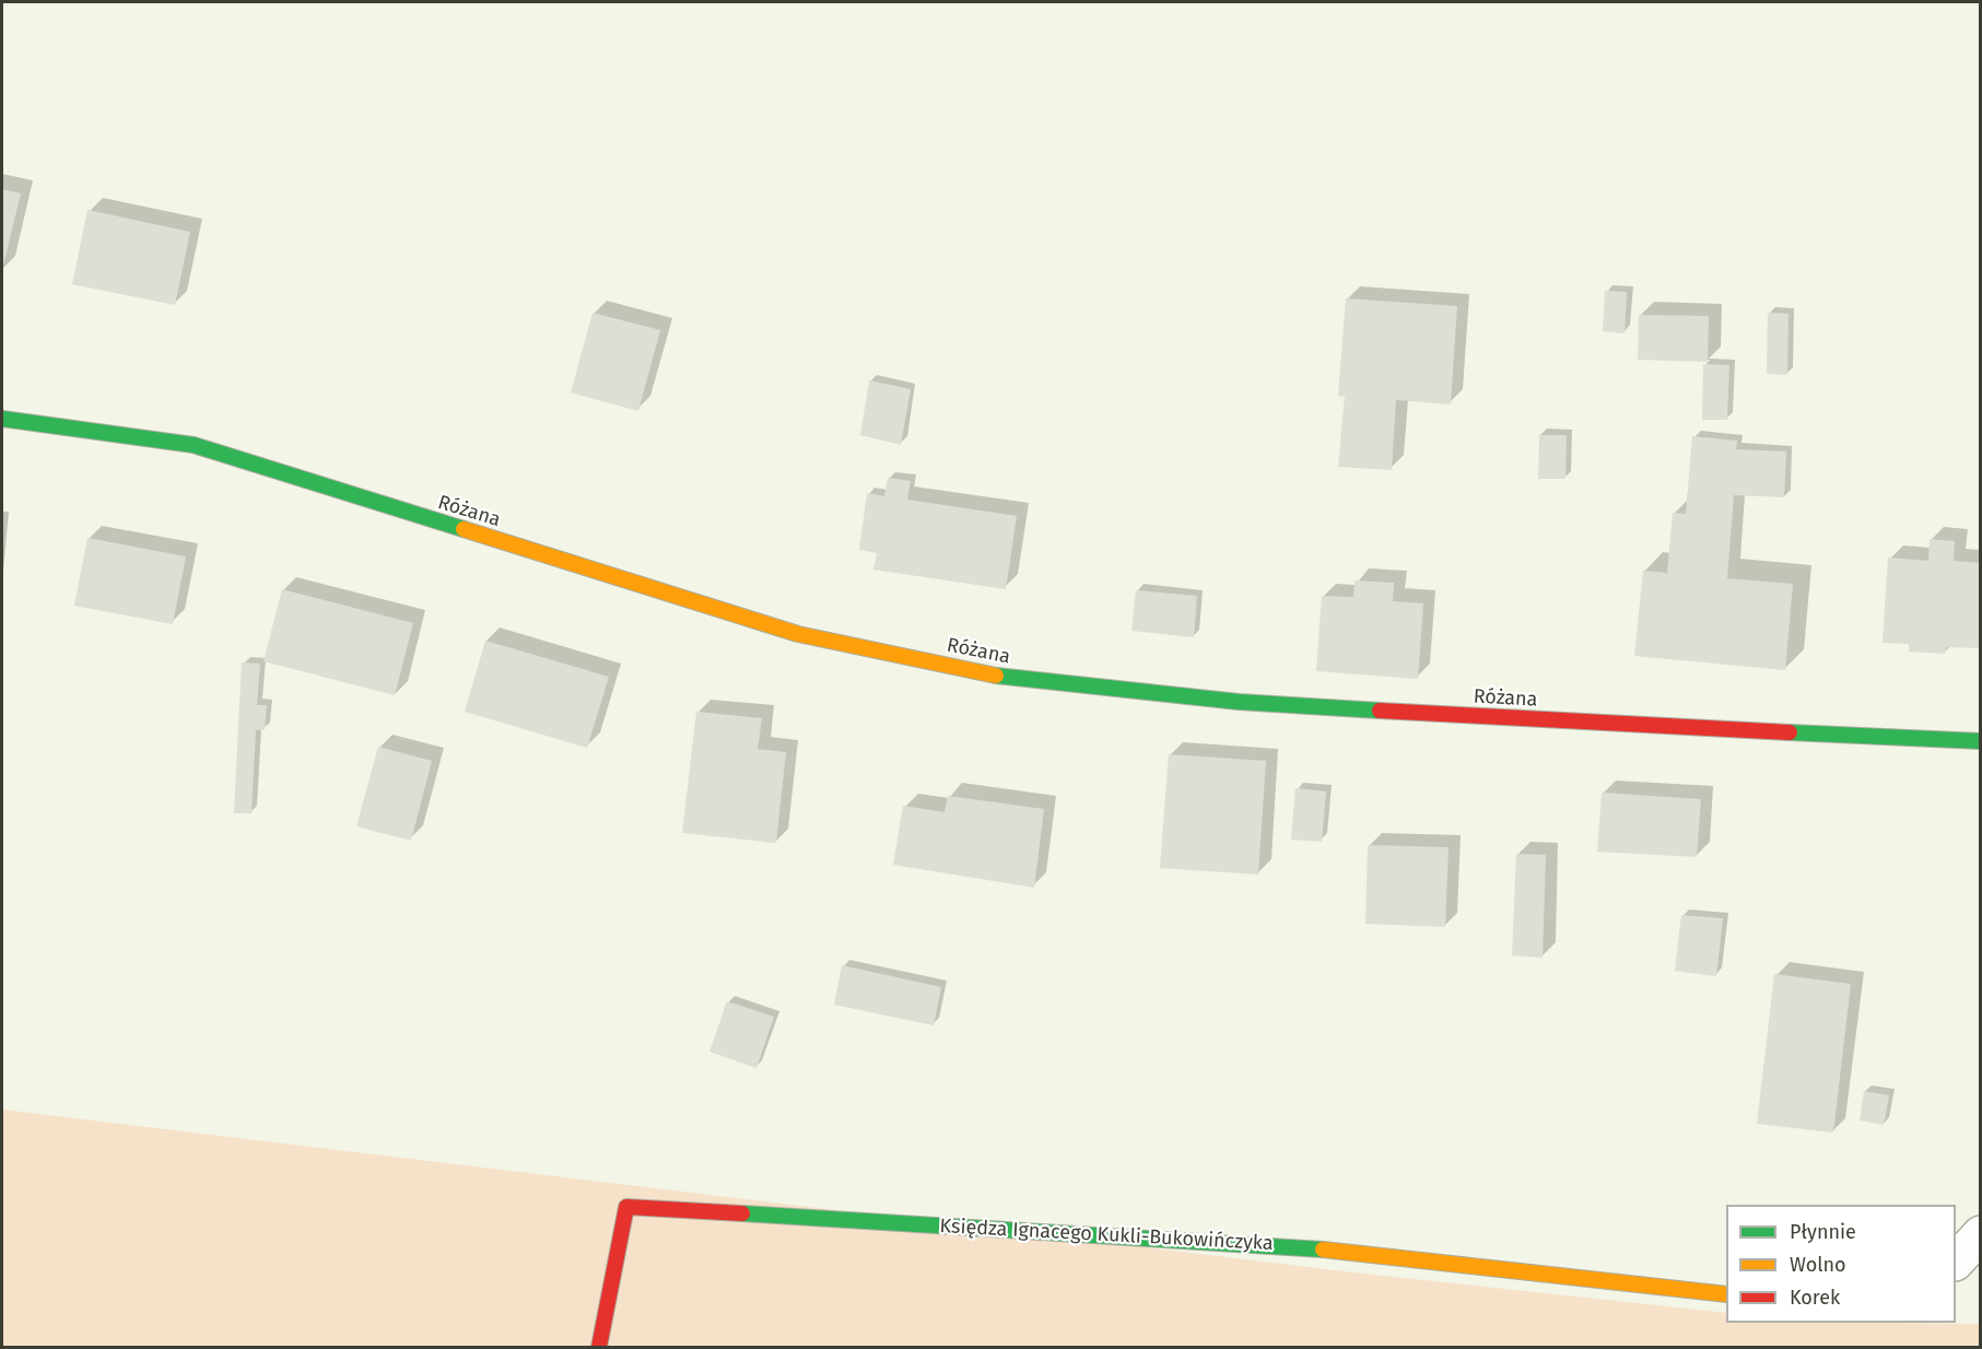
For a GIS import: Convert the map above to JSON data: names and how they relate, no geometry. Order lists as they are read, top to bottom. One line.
{"streets":{"street":["Różana","Księdza Ignacego Kukli-Bukowińczyka"]},"legend":["Płynnie","Wolno","Korek"]}
